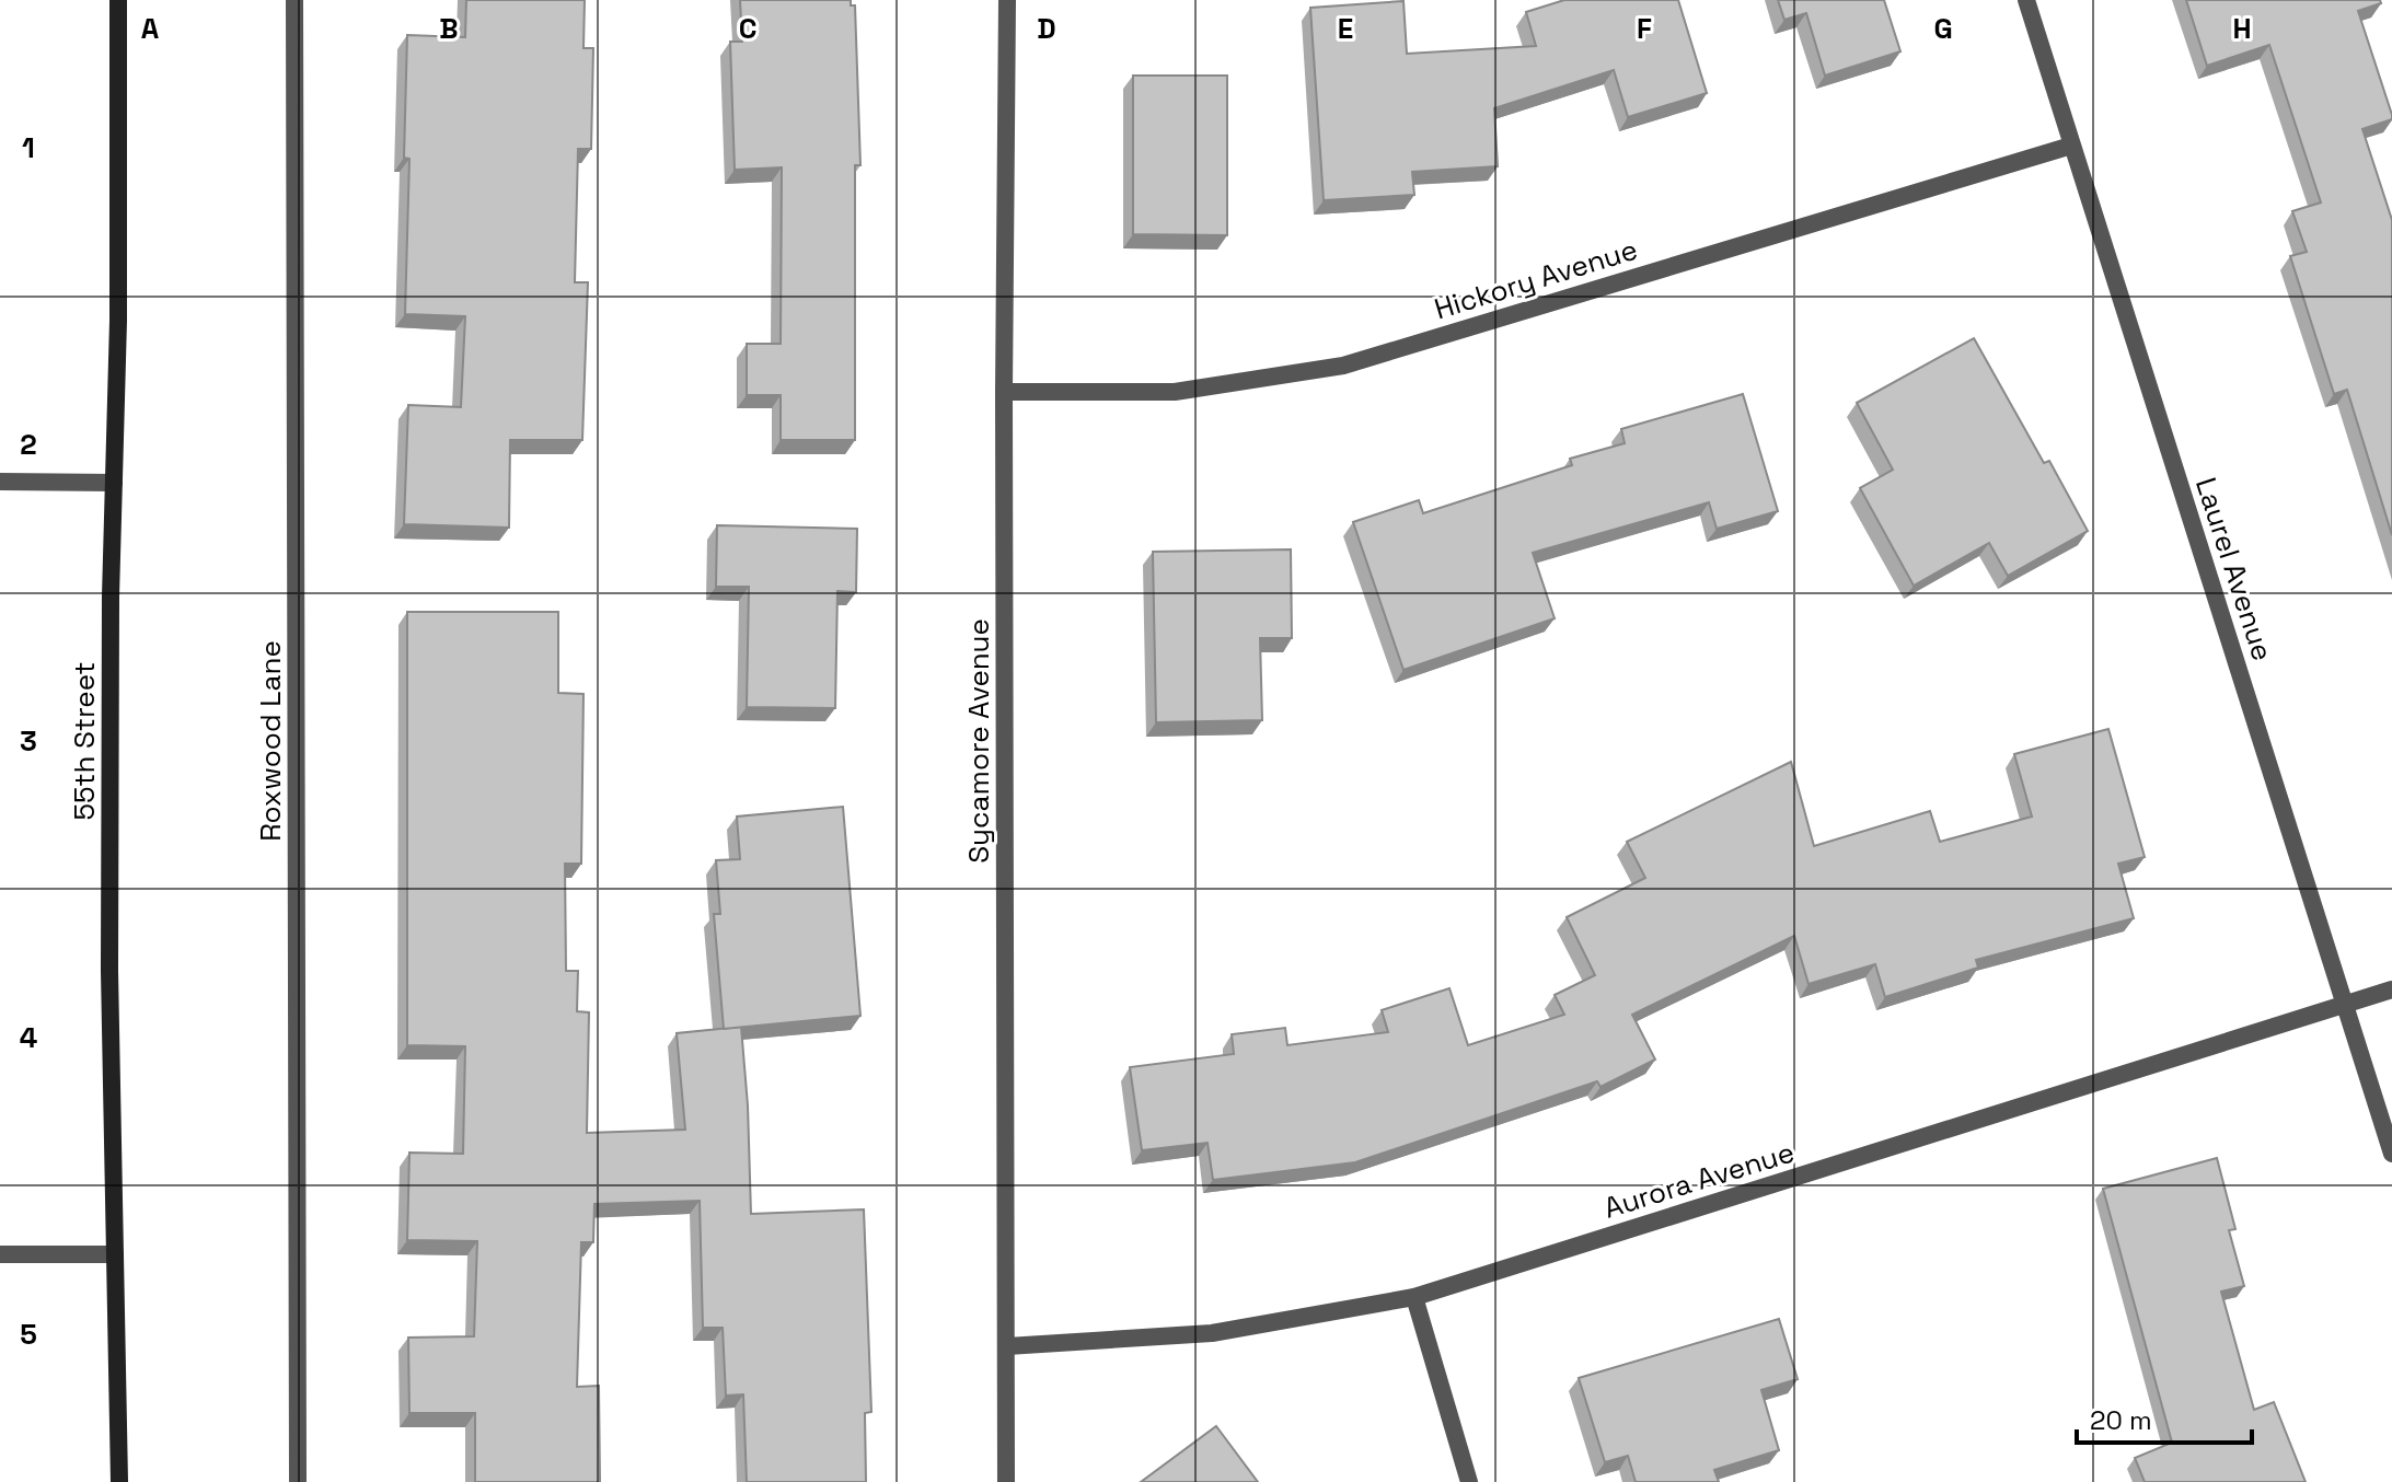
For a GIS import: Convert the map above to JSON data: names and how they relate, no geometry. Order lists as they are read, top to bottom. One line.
{"streets":{"main road":["55th Street"],"street":["Hickory Avenue","Laurel Avenue","Roxwood Lane","Sycamore Avenue","Aurora Avenue"]},"crossings":[["Hickory Avenue","Laurel Avenue"],["Hickory Avenue","Sycamore Avenue"],["Laurel Avenue","Aurora Avenue"],["Sycamore Avenue","Aurora Avenue"]],"scale_bar":"20 m","grid":{"columns":["A","B","C","D","E","F","G","H"],"rows":["1","2","3","4","5"]}}
